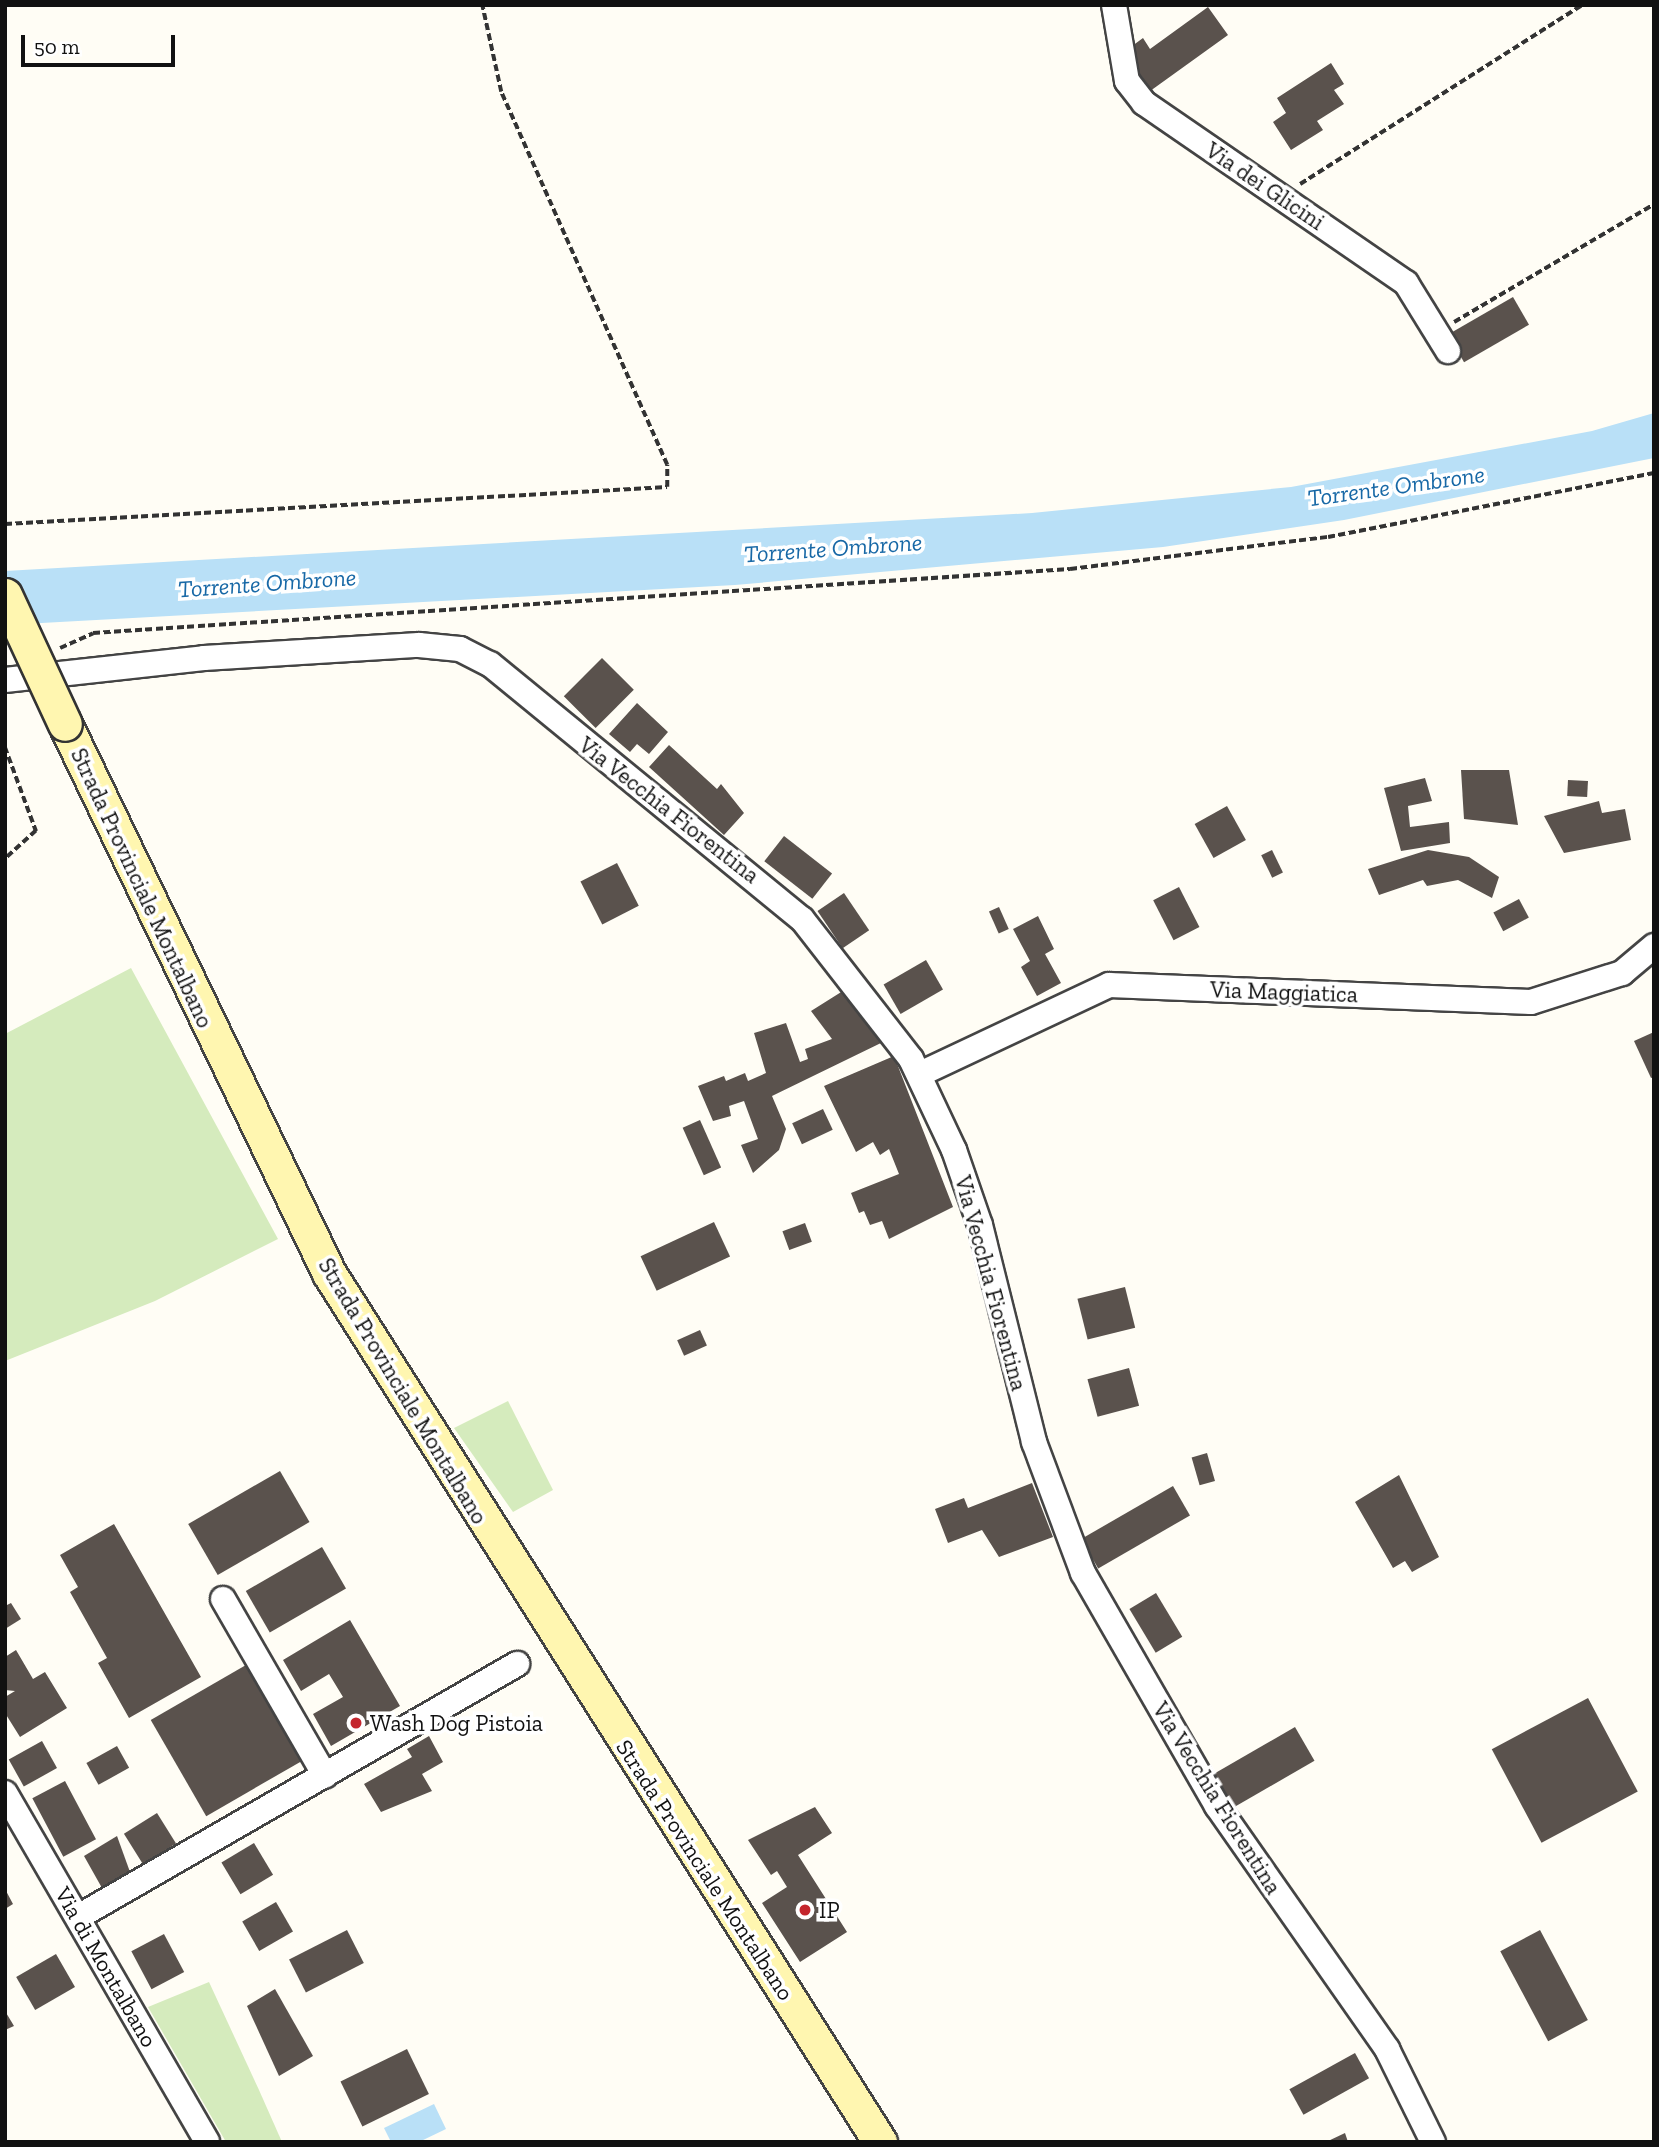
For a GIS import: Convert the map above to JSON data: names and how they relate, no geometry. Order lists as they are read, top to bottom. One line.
{"streets":{"main road":["Strada Provinciale Montalbano"],"street":["Via dei Glicini","Via Vecchia Fiorentina","Via Maggiatica","Via di Montalbano"]},"crossings":[["Via Vecchia Fiorentina","Via Maggiatica"]],"water":["Torrente Ombrone"],"places":["Wash Dog Pistoia","IP"],"scale_bar":"50 m"}
